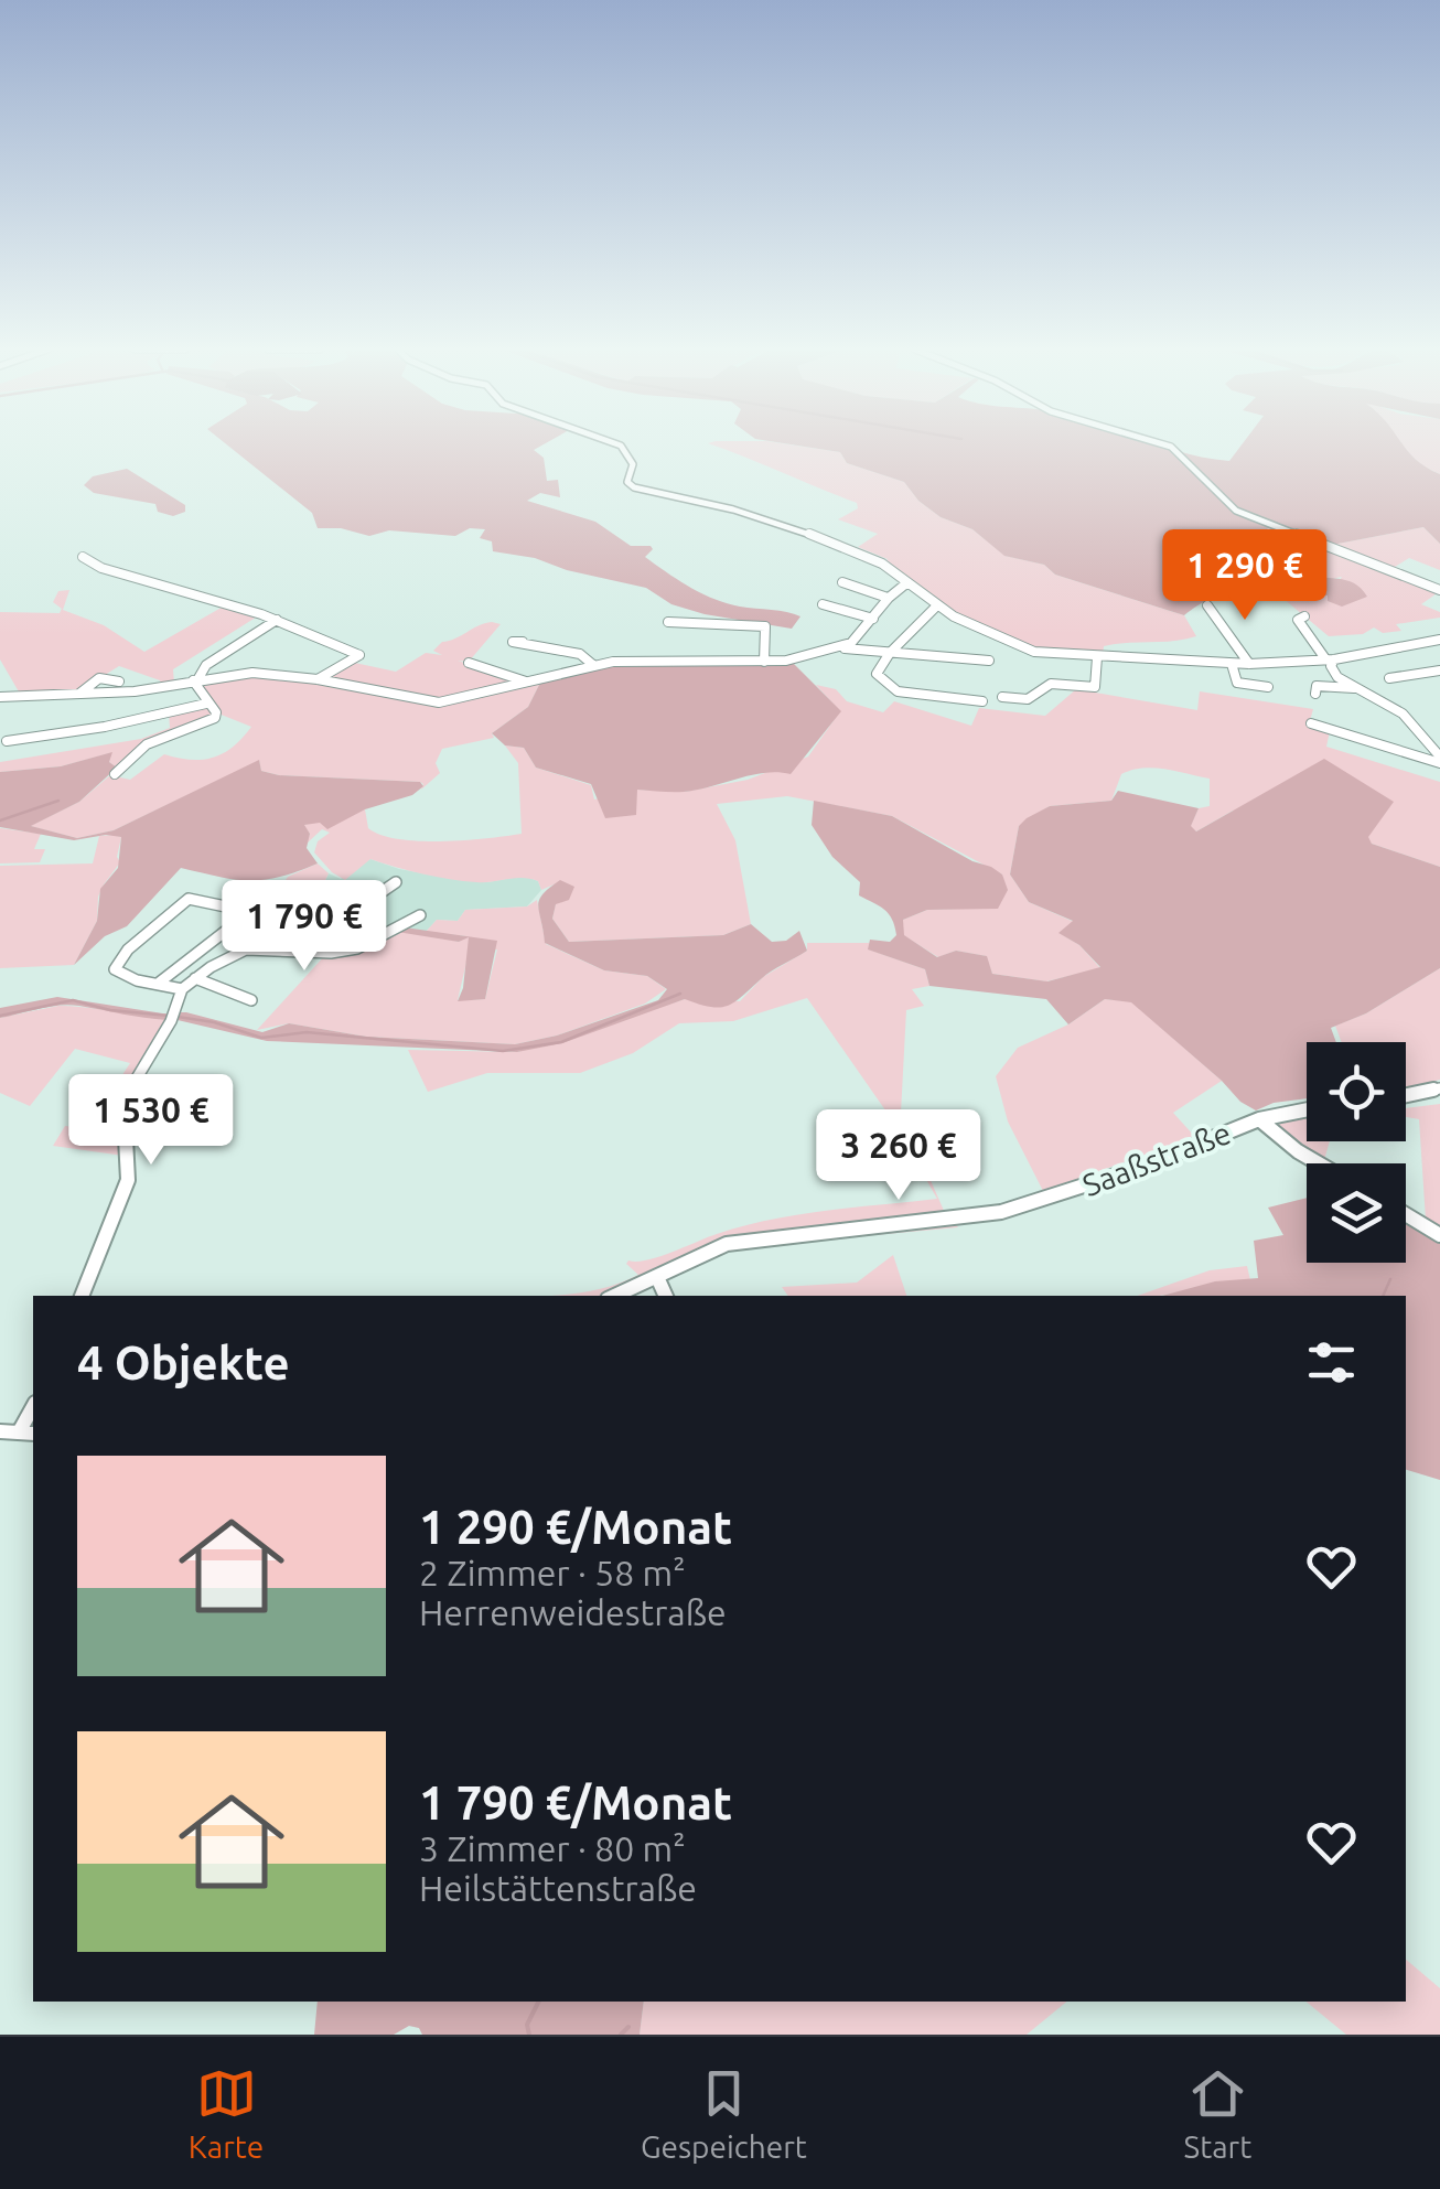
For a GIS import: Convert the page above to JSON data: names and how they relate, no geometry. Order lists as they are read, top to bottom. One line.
{"streets":{"street":["Saaßstraße"]},"page":{"price":["1 290 €","1 790 €","1 530 €","3 260 €"],"heading":"4 Objekte","list":[{"name":"1 290 €/Monat","note":"2 Zimmer · 58 m² · Herrenweidestraße"},{"name":"1 790 €/Monat","note":"3 Zimmer · 80 m² · Heilstättenstraße"}],"tabs":["Karte","Gespeichert","Start"]}}
